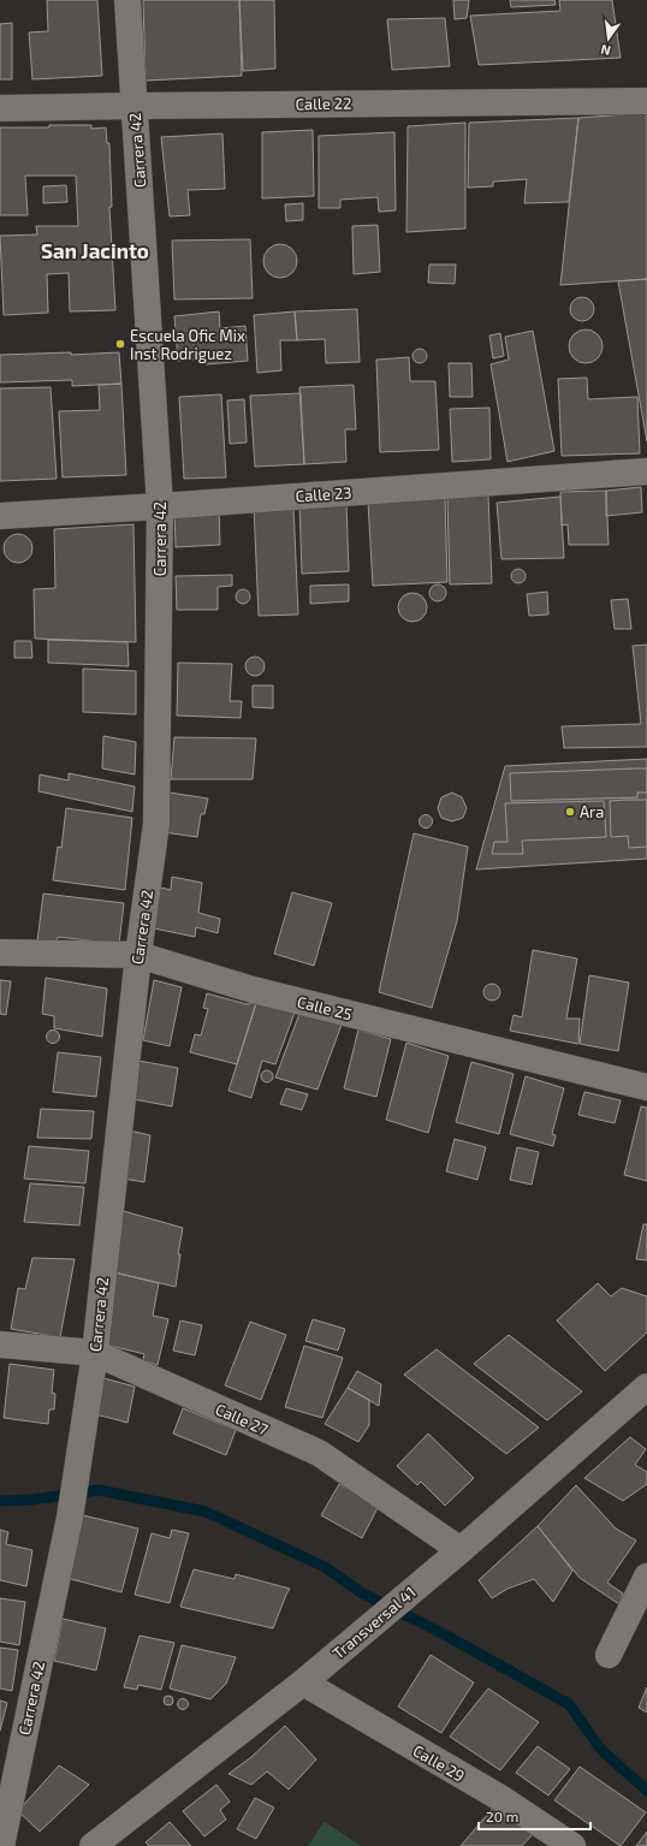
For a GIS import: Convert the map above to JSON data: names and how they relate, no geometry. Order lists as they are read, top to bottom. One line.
{"streets":{"street":["Calle 22","Carrera 42","Calle 23","Calle 25","Calle 27","Transversal 41","Calle 29"]},"crossings":[["Calle 22","Carrera 42"],["Carrera 42","Calle 23"],["Carrera 42","Calle 25"],["Carrera 42","Calle 27"],["Calle 27","Transversal 41"],["Transversal 41","Calle 29"]],"districts":["San Jacinto"],"places":["Escuela Ofic Mix Inst Rodriguez","Ara"],"scale_bar":"20 m","north":"bottom"}
